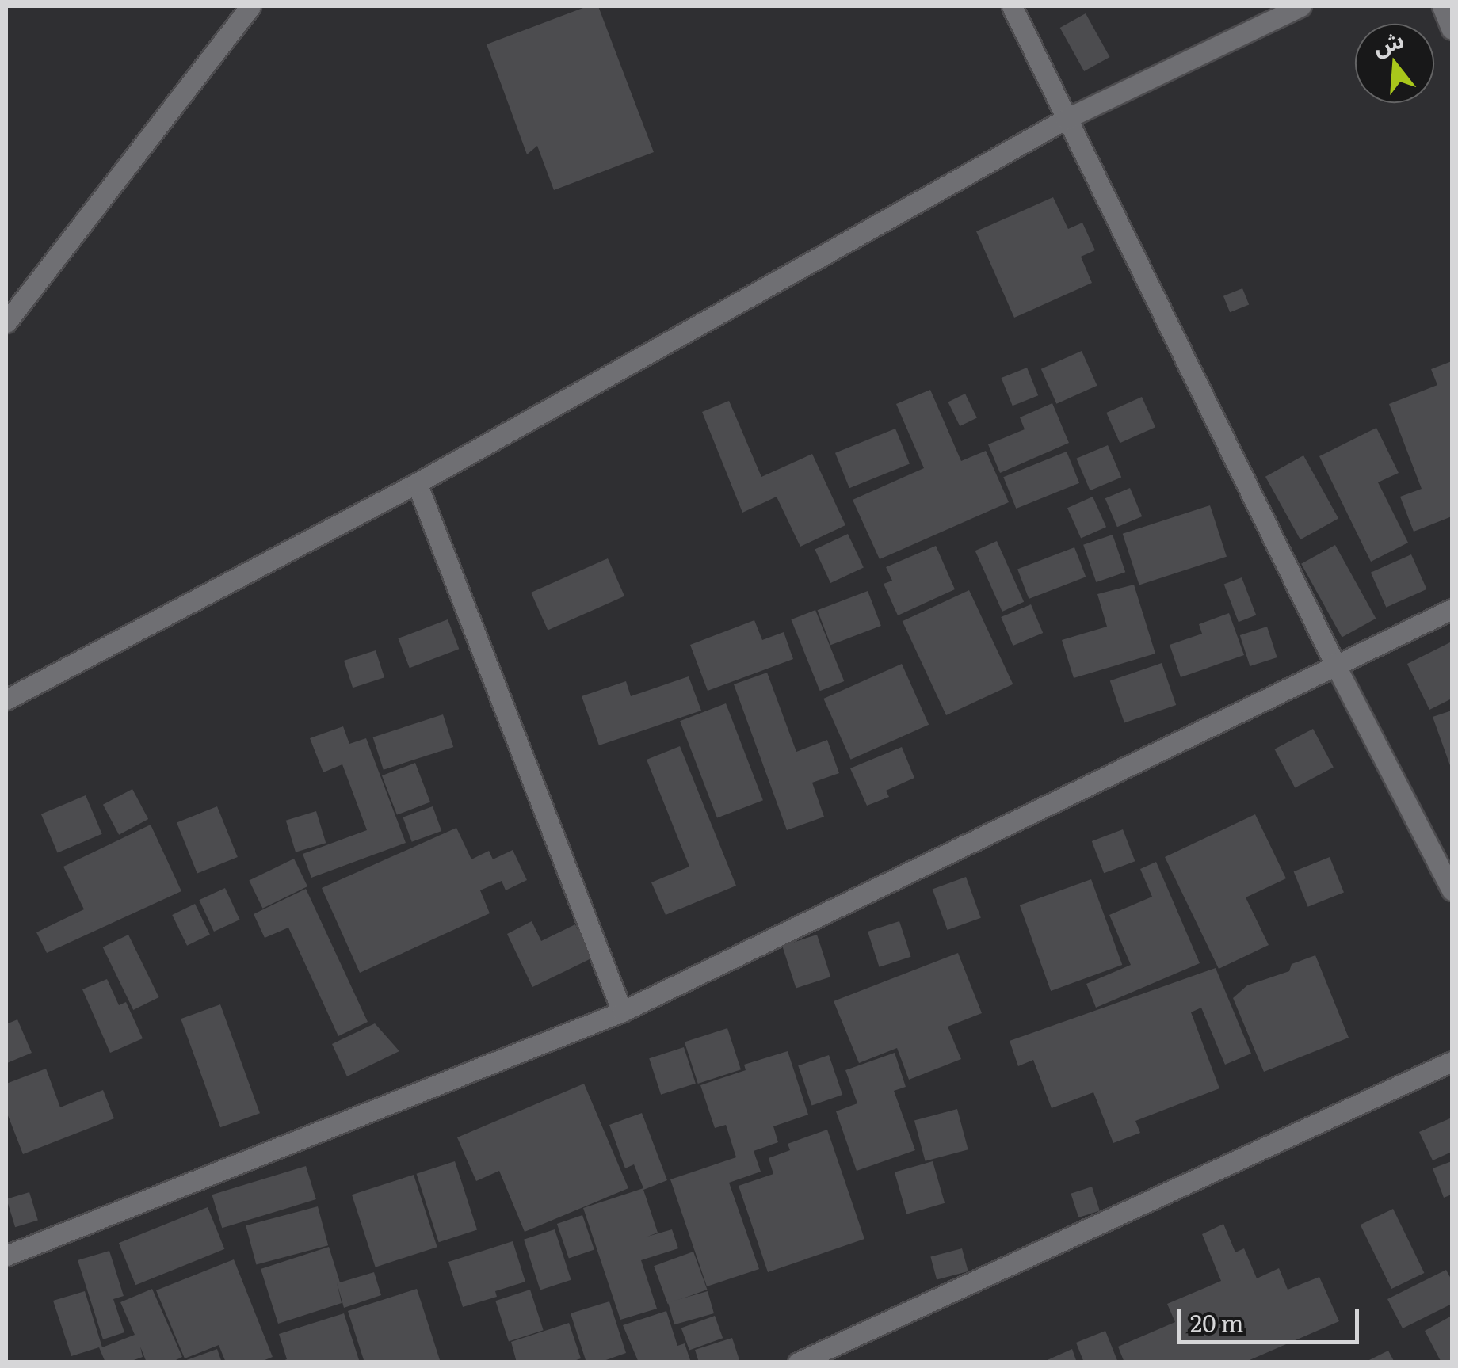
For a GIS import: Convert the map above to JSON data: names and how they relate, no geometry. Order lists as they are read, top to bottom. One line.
{"scale_bar":"20 m","north":"top"}
